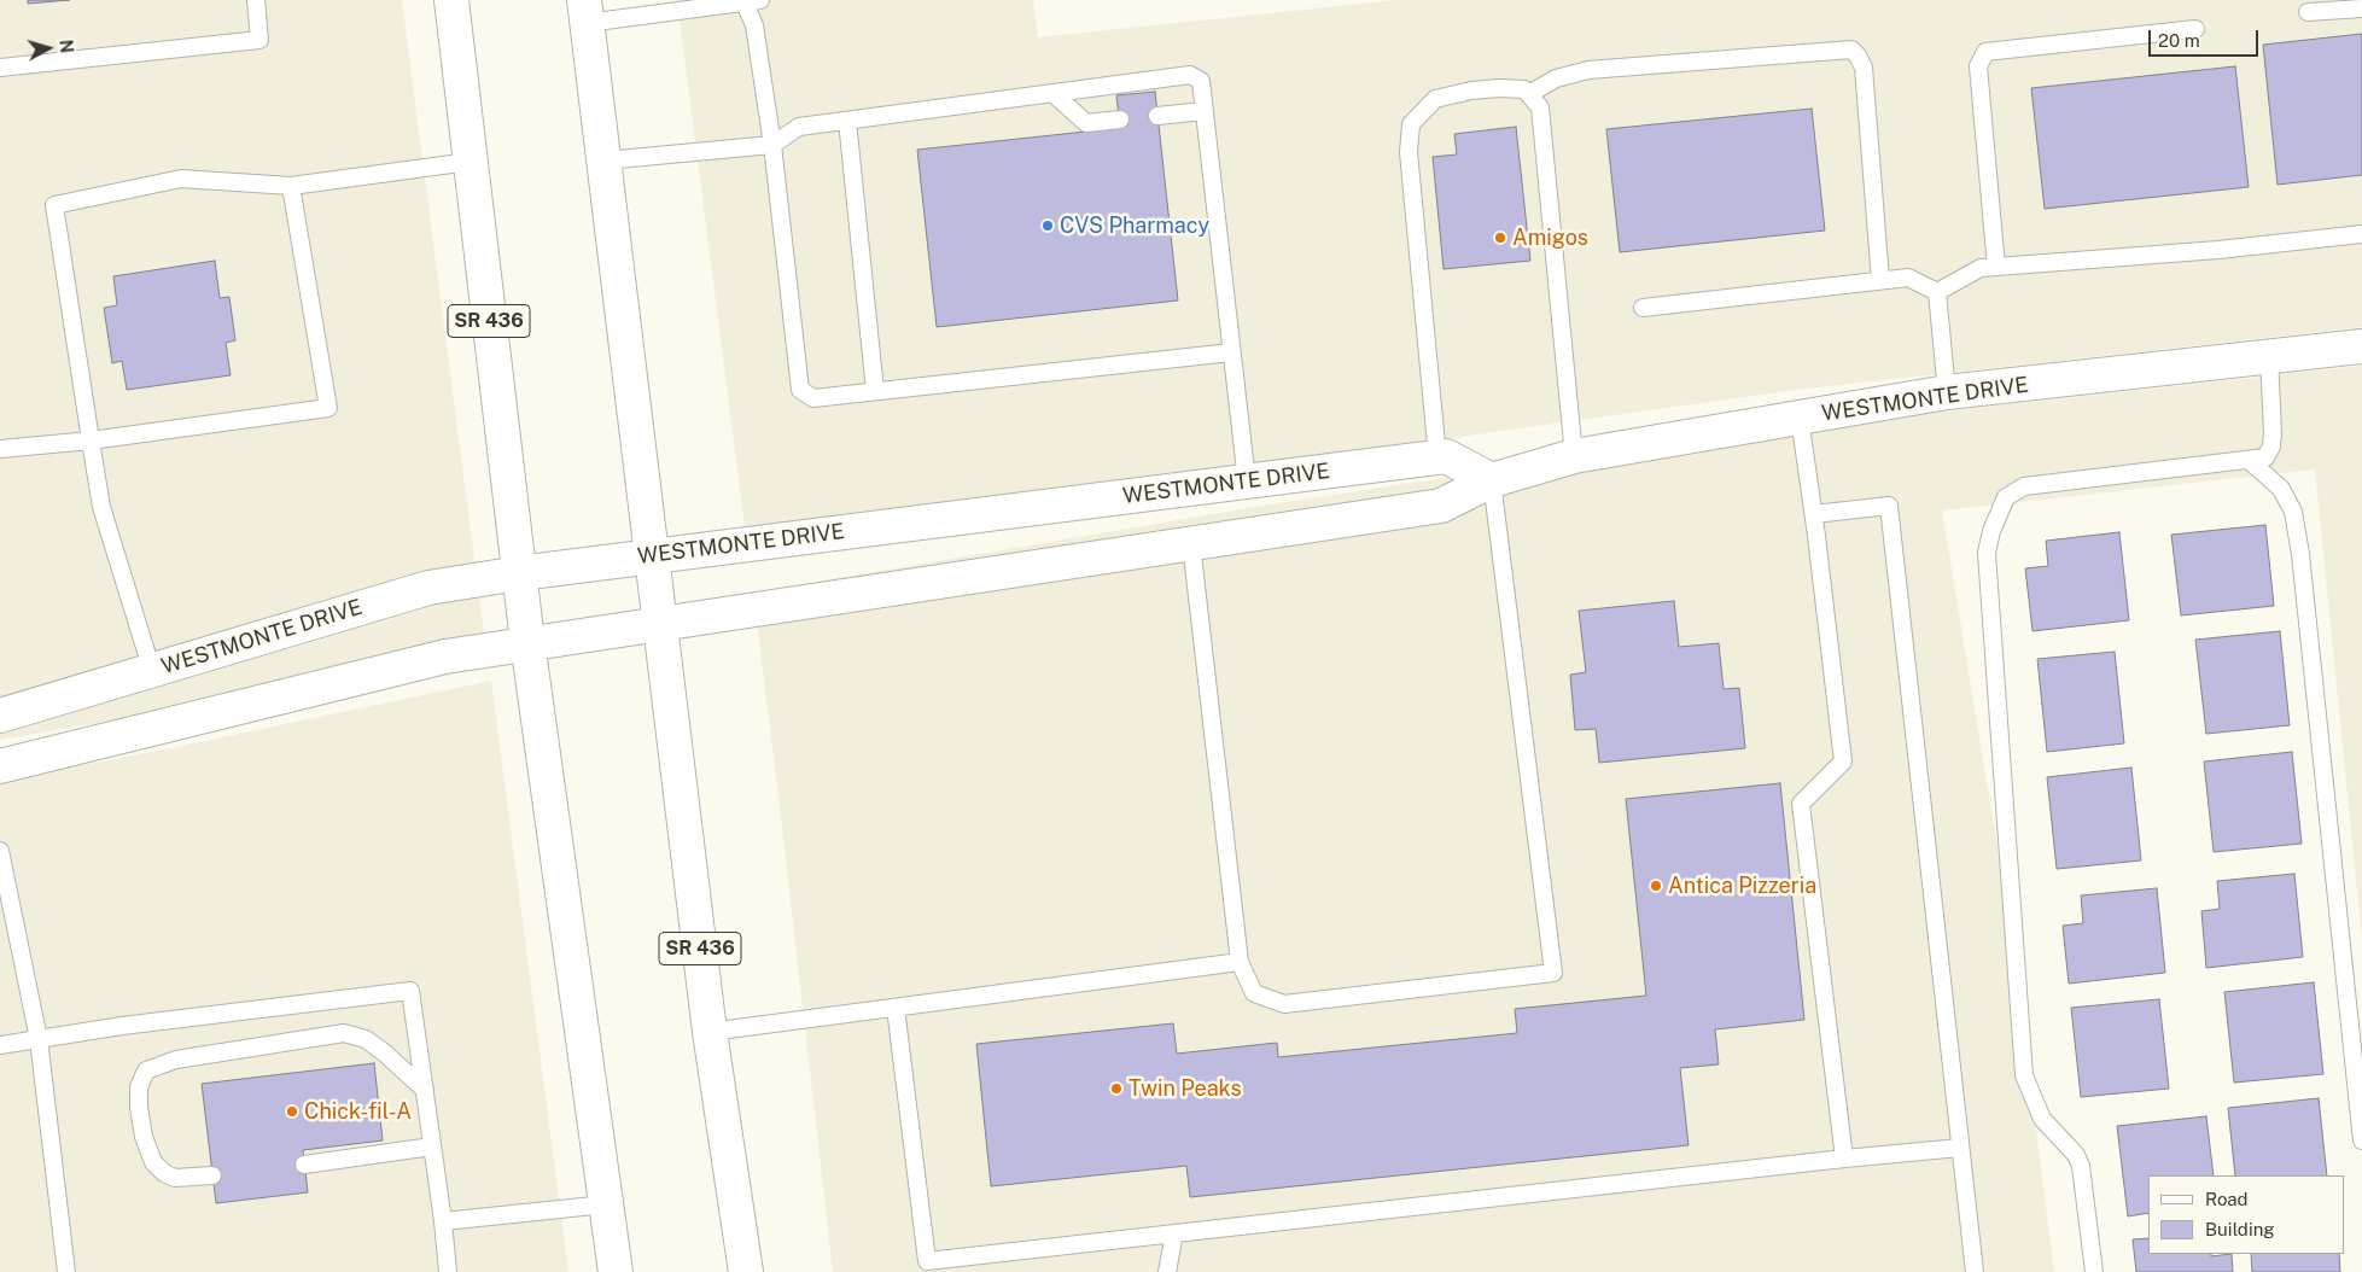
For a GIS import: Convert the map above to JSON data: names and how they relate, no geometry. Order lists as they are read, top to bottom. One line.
{"streets":{"street":["SR 436","WESTMONTE DRIVE"]},"crossings":[["SR 436","WESTMONTE DRIVE"]],"places":["CVS Pharmacy","Amigos","Antica Pizzeria","Twin Peaks","Chick-fil-A"],"legend":["Road","Building"],"scale_bar":"20 m","north":"right"}
